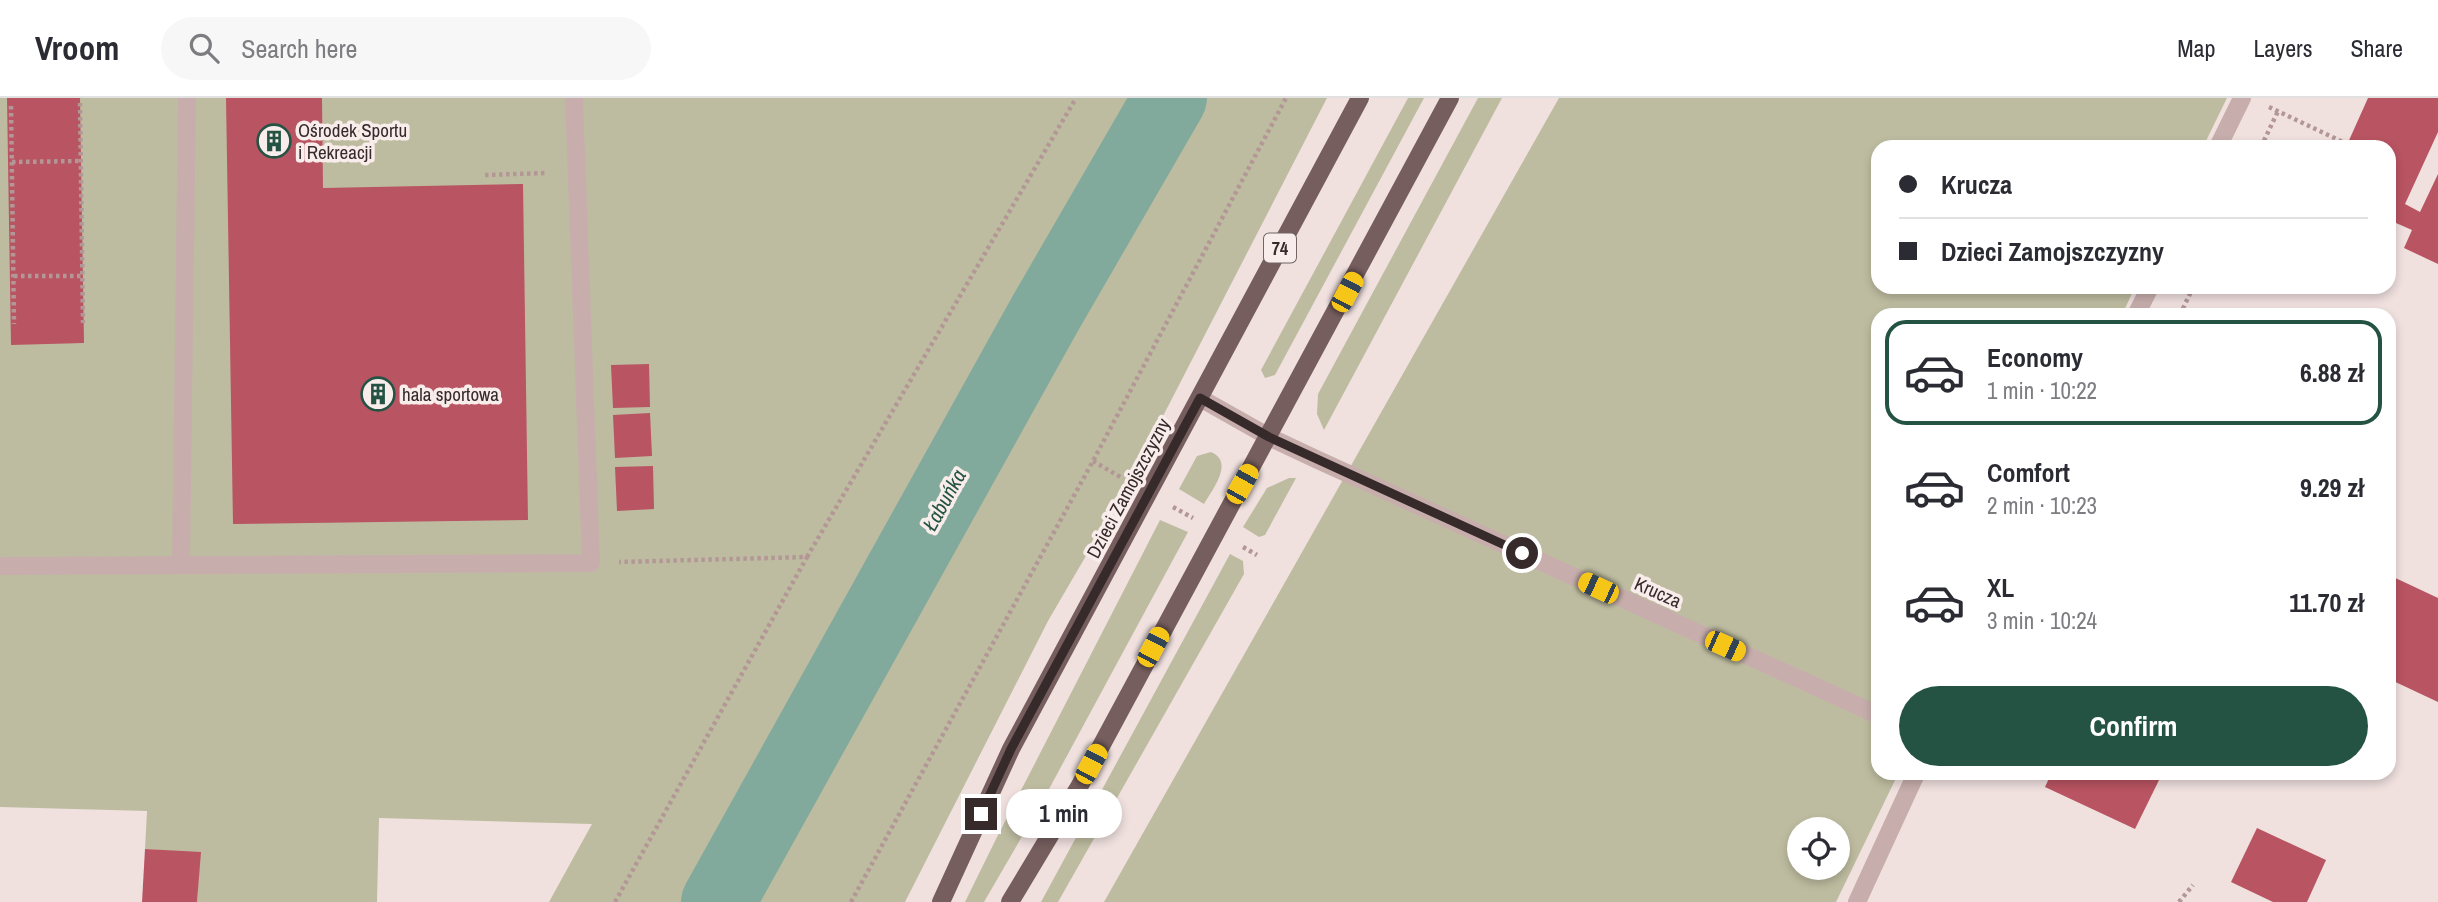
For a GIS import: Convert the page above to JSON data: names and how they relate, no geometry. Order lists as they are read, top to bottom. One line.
{"streets":{"main road":["74","Dzieci Zamojszczyzny"],"street":["Krucza"]},"crossings":[["Dzieci Zamojszczyzny","Krucza"]],"water":["Łabuńka"],"places":{"building":["Ośrodek Sportu i Rekreacji","hala sportowa"]},"page":{"header":"Vroom","search":"Search here","nav":["Map","Layers","Share"],"banner":["Krucza","Dzieci Zamojszczyzny"],"list":[{"name":"Economy","note":"1 min · 10:22","value":"6.88 zł"},{"name":"Comfort","note":"2 min · 10:23","value":"9.29 zł"},{"name":"XL","note":"3 min · 10:24","value":"11.70 zł"}],"buttons":"Confirm","bubble":"1 min"}}
